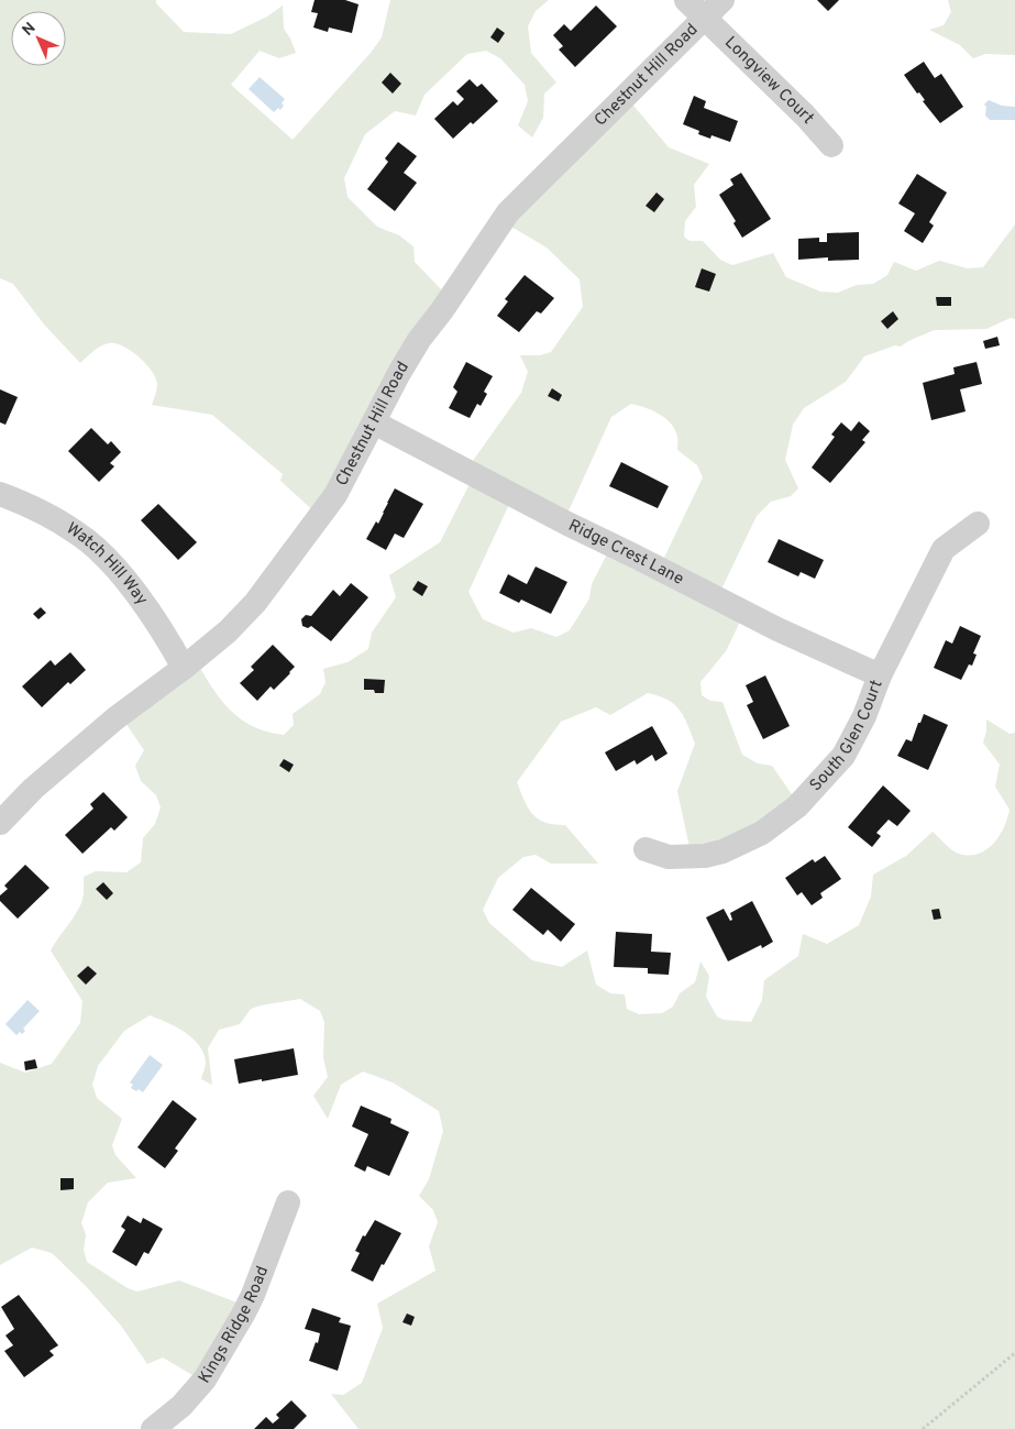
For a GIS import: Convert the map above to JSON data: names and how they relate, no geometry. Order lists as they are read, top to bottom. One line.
{"streets":{"street":["Chestnut Hill Road","Longview Court","Ridge Crest Lane","Watch Hill Way","South Glen Court","Kings Ridge Road"]},"crossings":[["Chestnut Hill Road","Longview Court"],["Chestnut Hill Road","Ridge Crest Lane"],["Chestnut Hill Road","Watch Hill Way"],["Ridge Crest Lane","South Glen Court"]],"north":"top left"}
